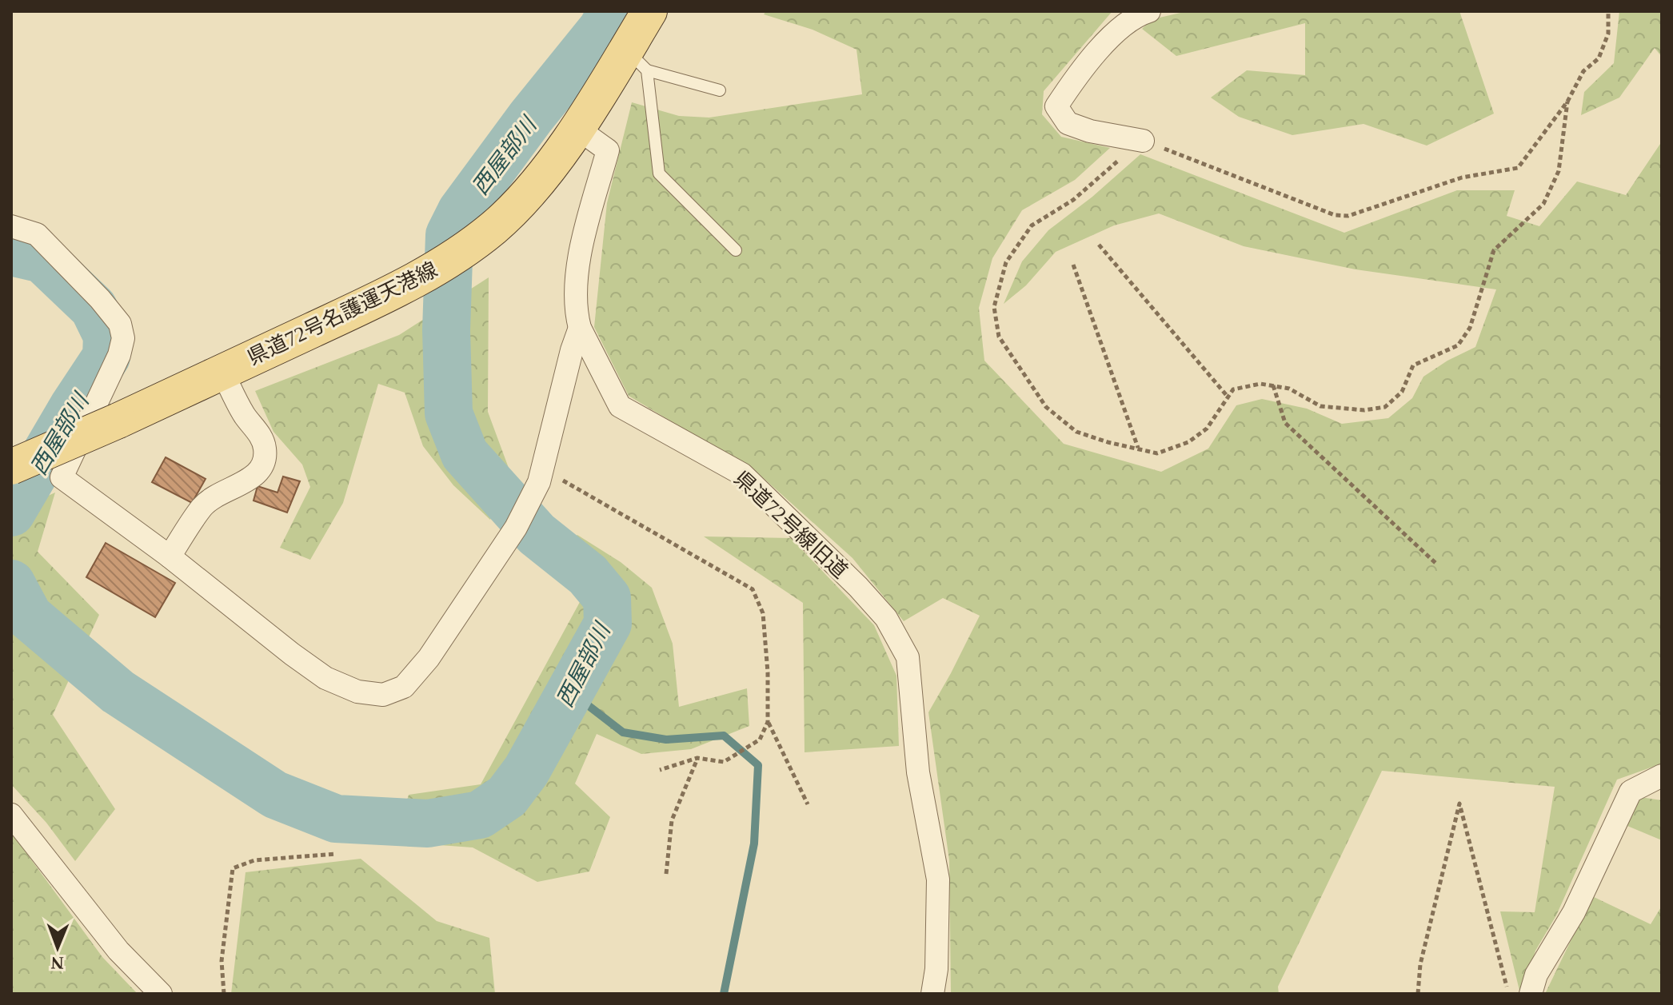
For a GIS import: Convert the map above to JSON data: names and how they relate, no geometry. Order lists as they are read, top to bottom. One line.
{"streets":{"main road":["県道72号名護運天港線"],"street":["県道72号線旧道"]},"crossings":[["県道72号名護運天港線","県道72号線旧道"]],"water":["西屋部川"],"north":"bottom"}
